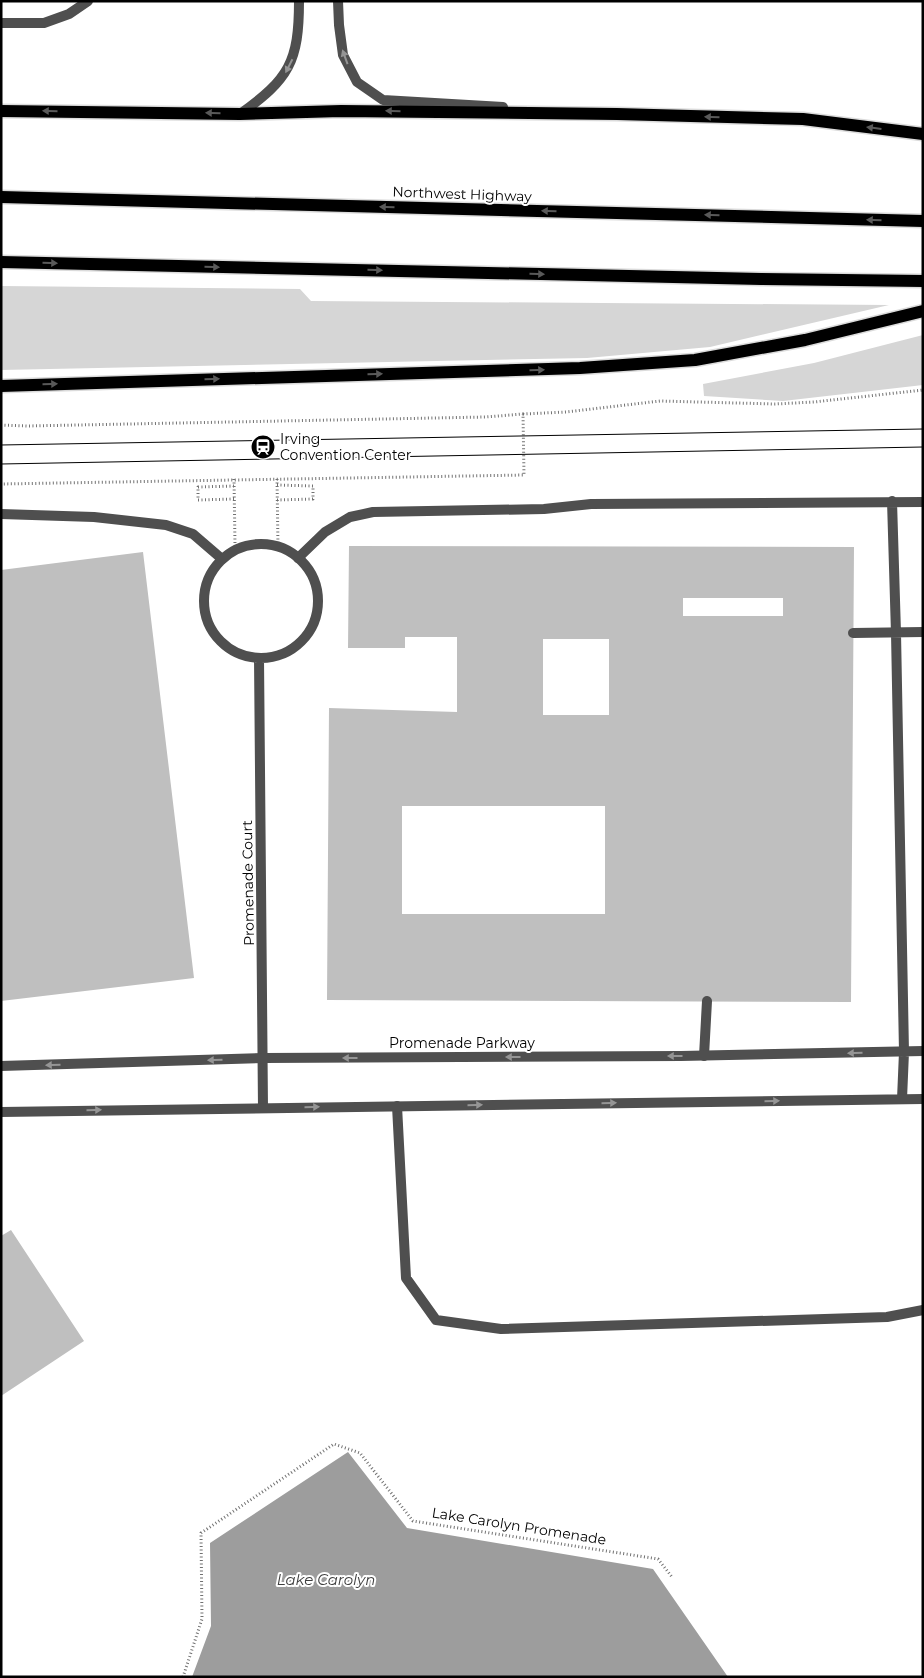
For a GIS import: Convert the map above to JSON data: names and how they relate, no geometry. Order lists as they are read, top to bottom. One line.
{"streets":{"main road":["Northwest Highway"],"street":["Promenade Court","Promenade Parkway"],"path":["Lake Carolyn Promenade"]},"crossings":[["Promenade Court","Promenade Parkway"]],"water":["Lake Carolyn"],"places":{"station":["Irving Convention Center"]}}
